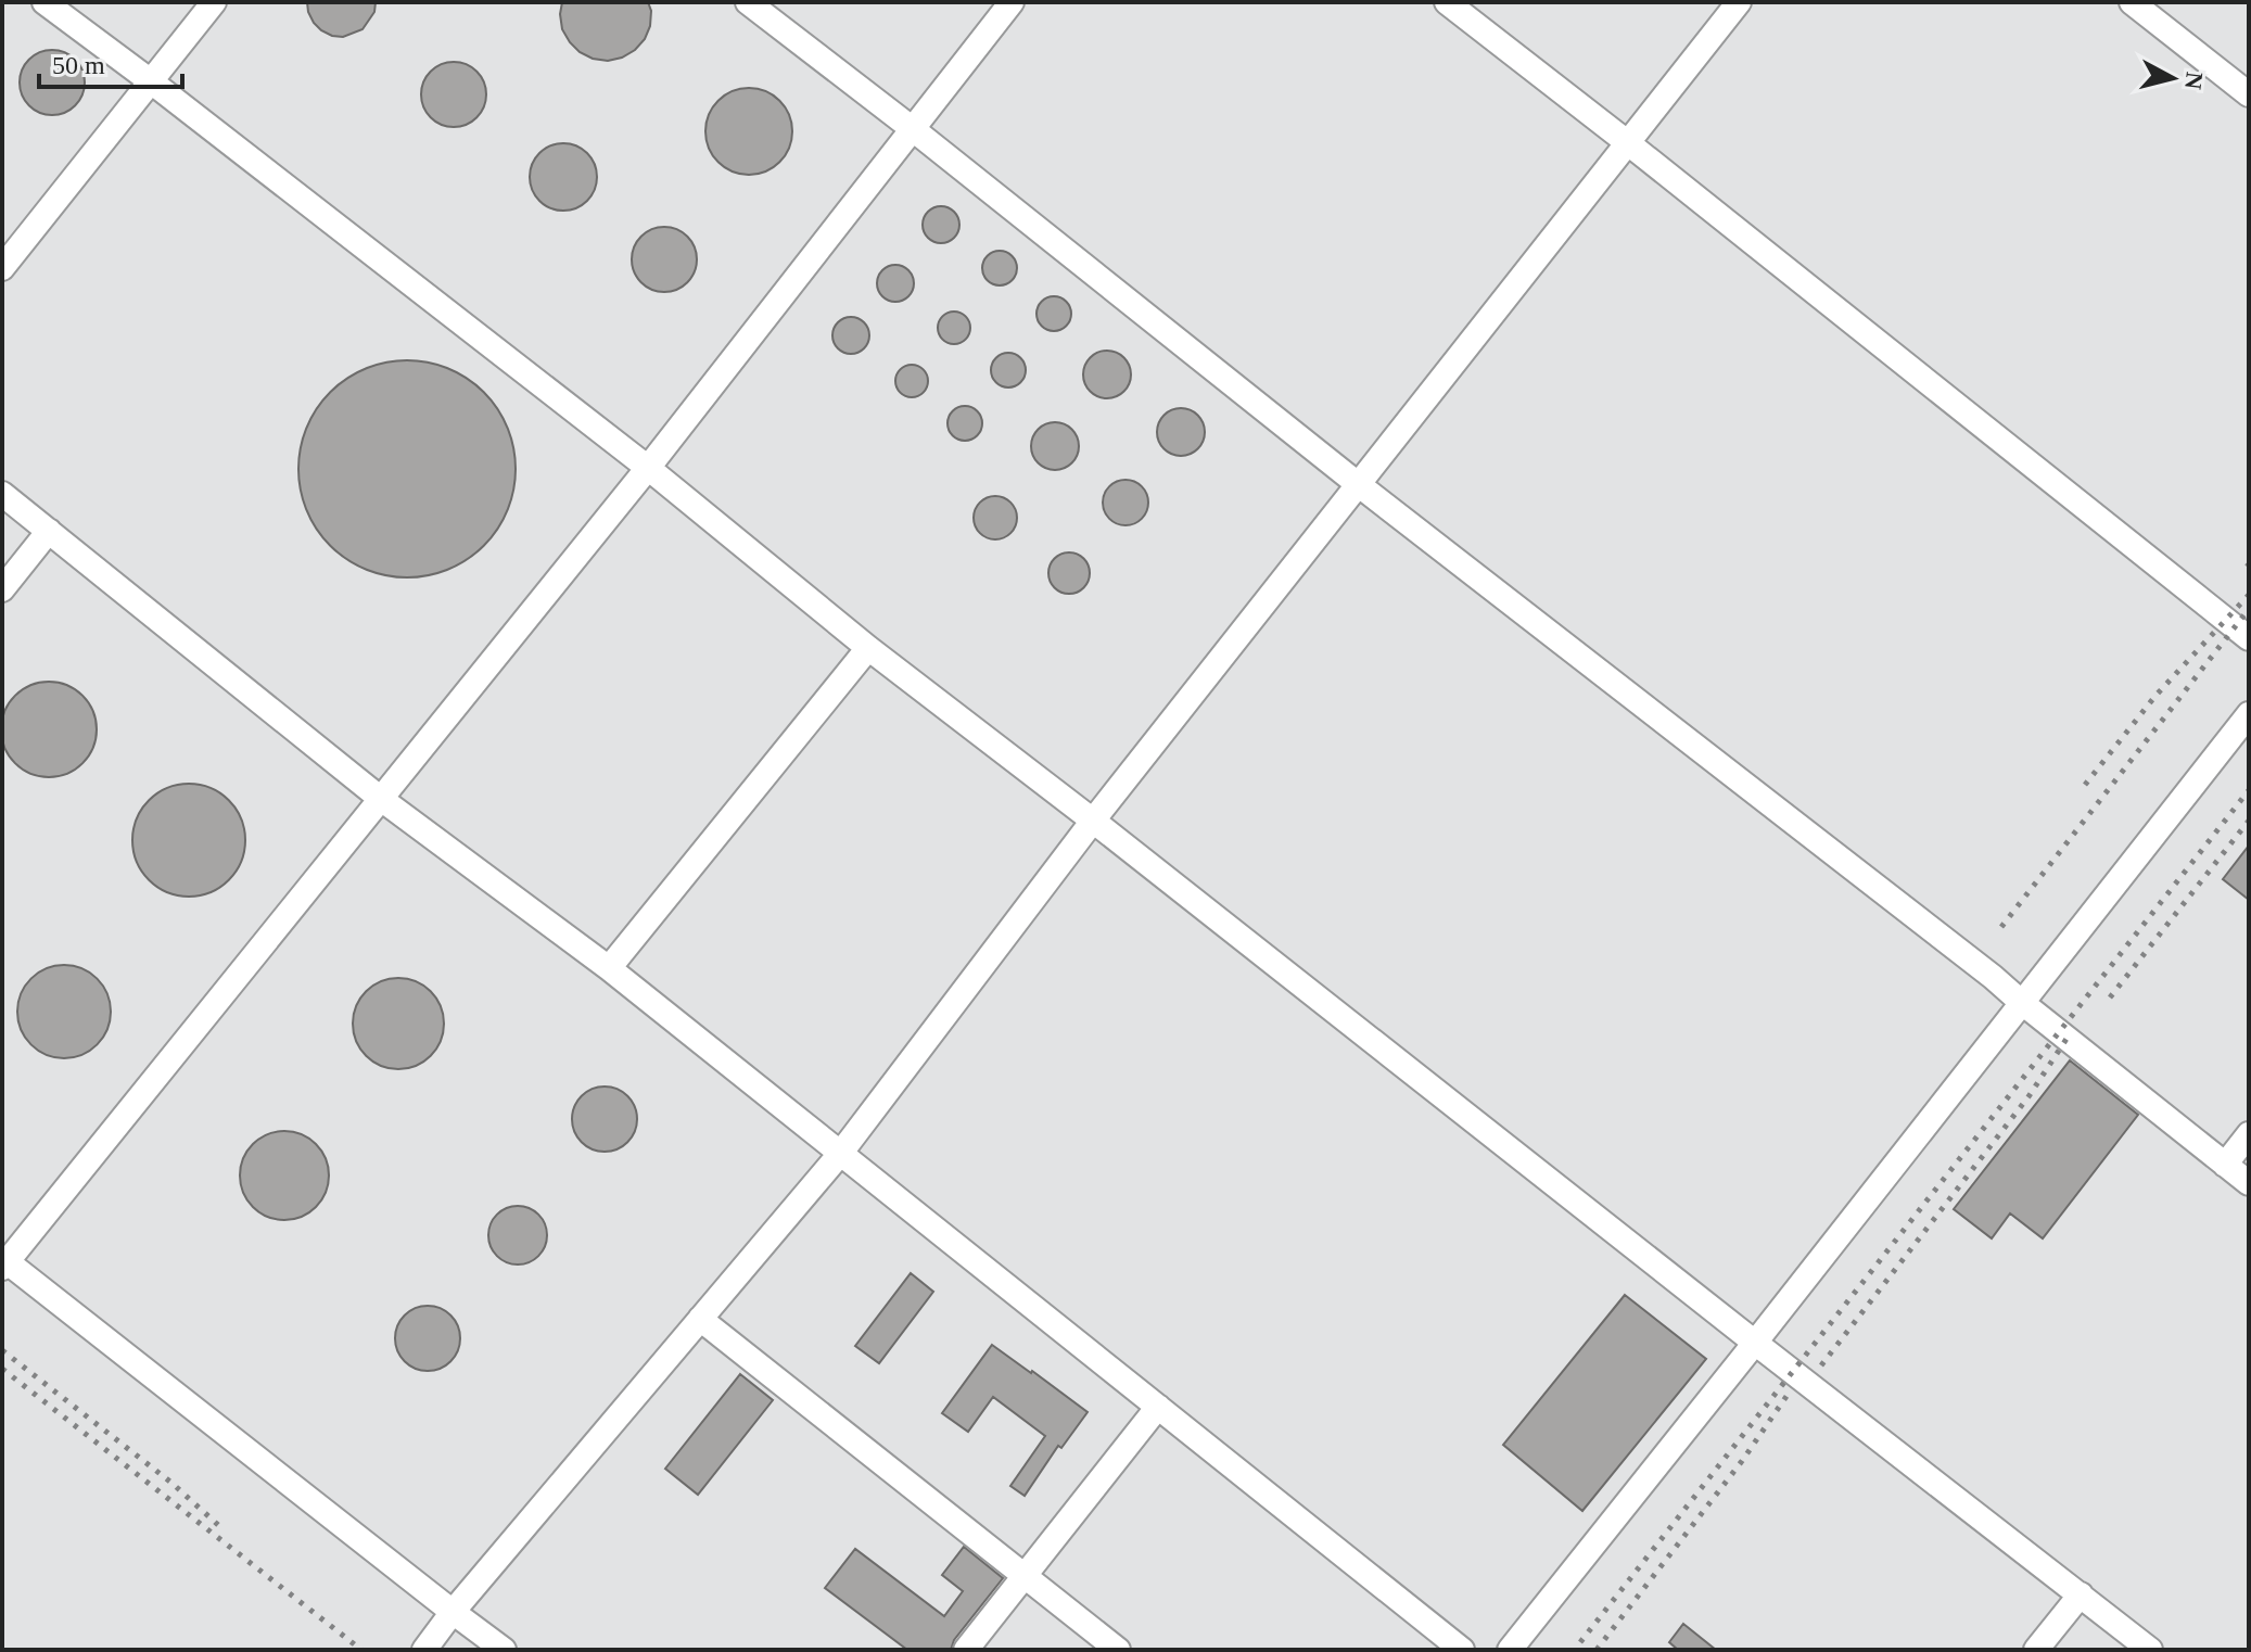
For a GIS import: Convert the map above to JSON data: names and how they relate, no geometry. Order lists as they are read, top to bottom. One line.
{"scale_bar":"50 m","north":"right"}
